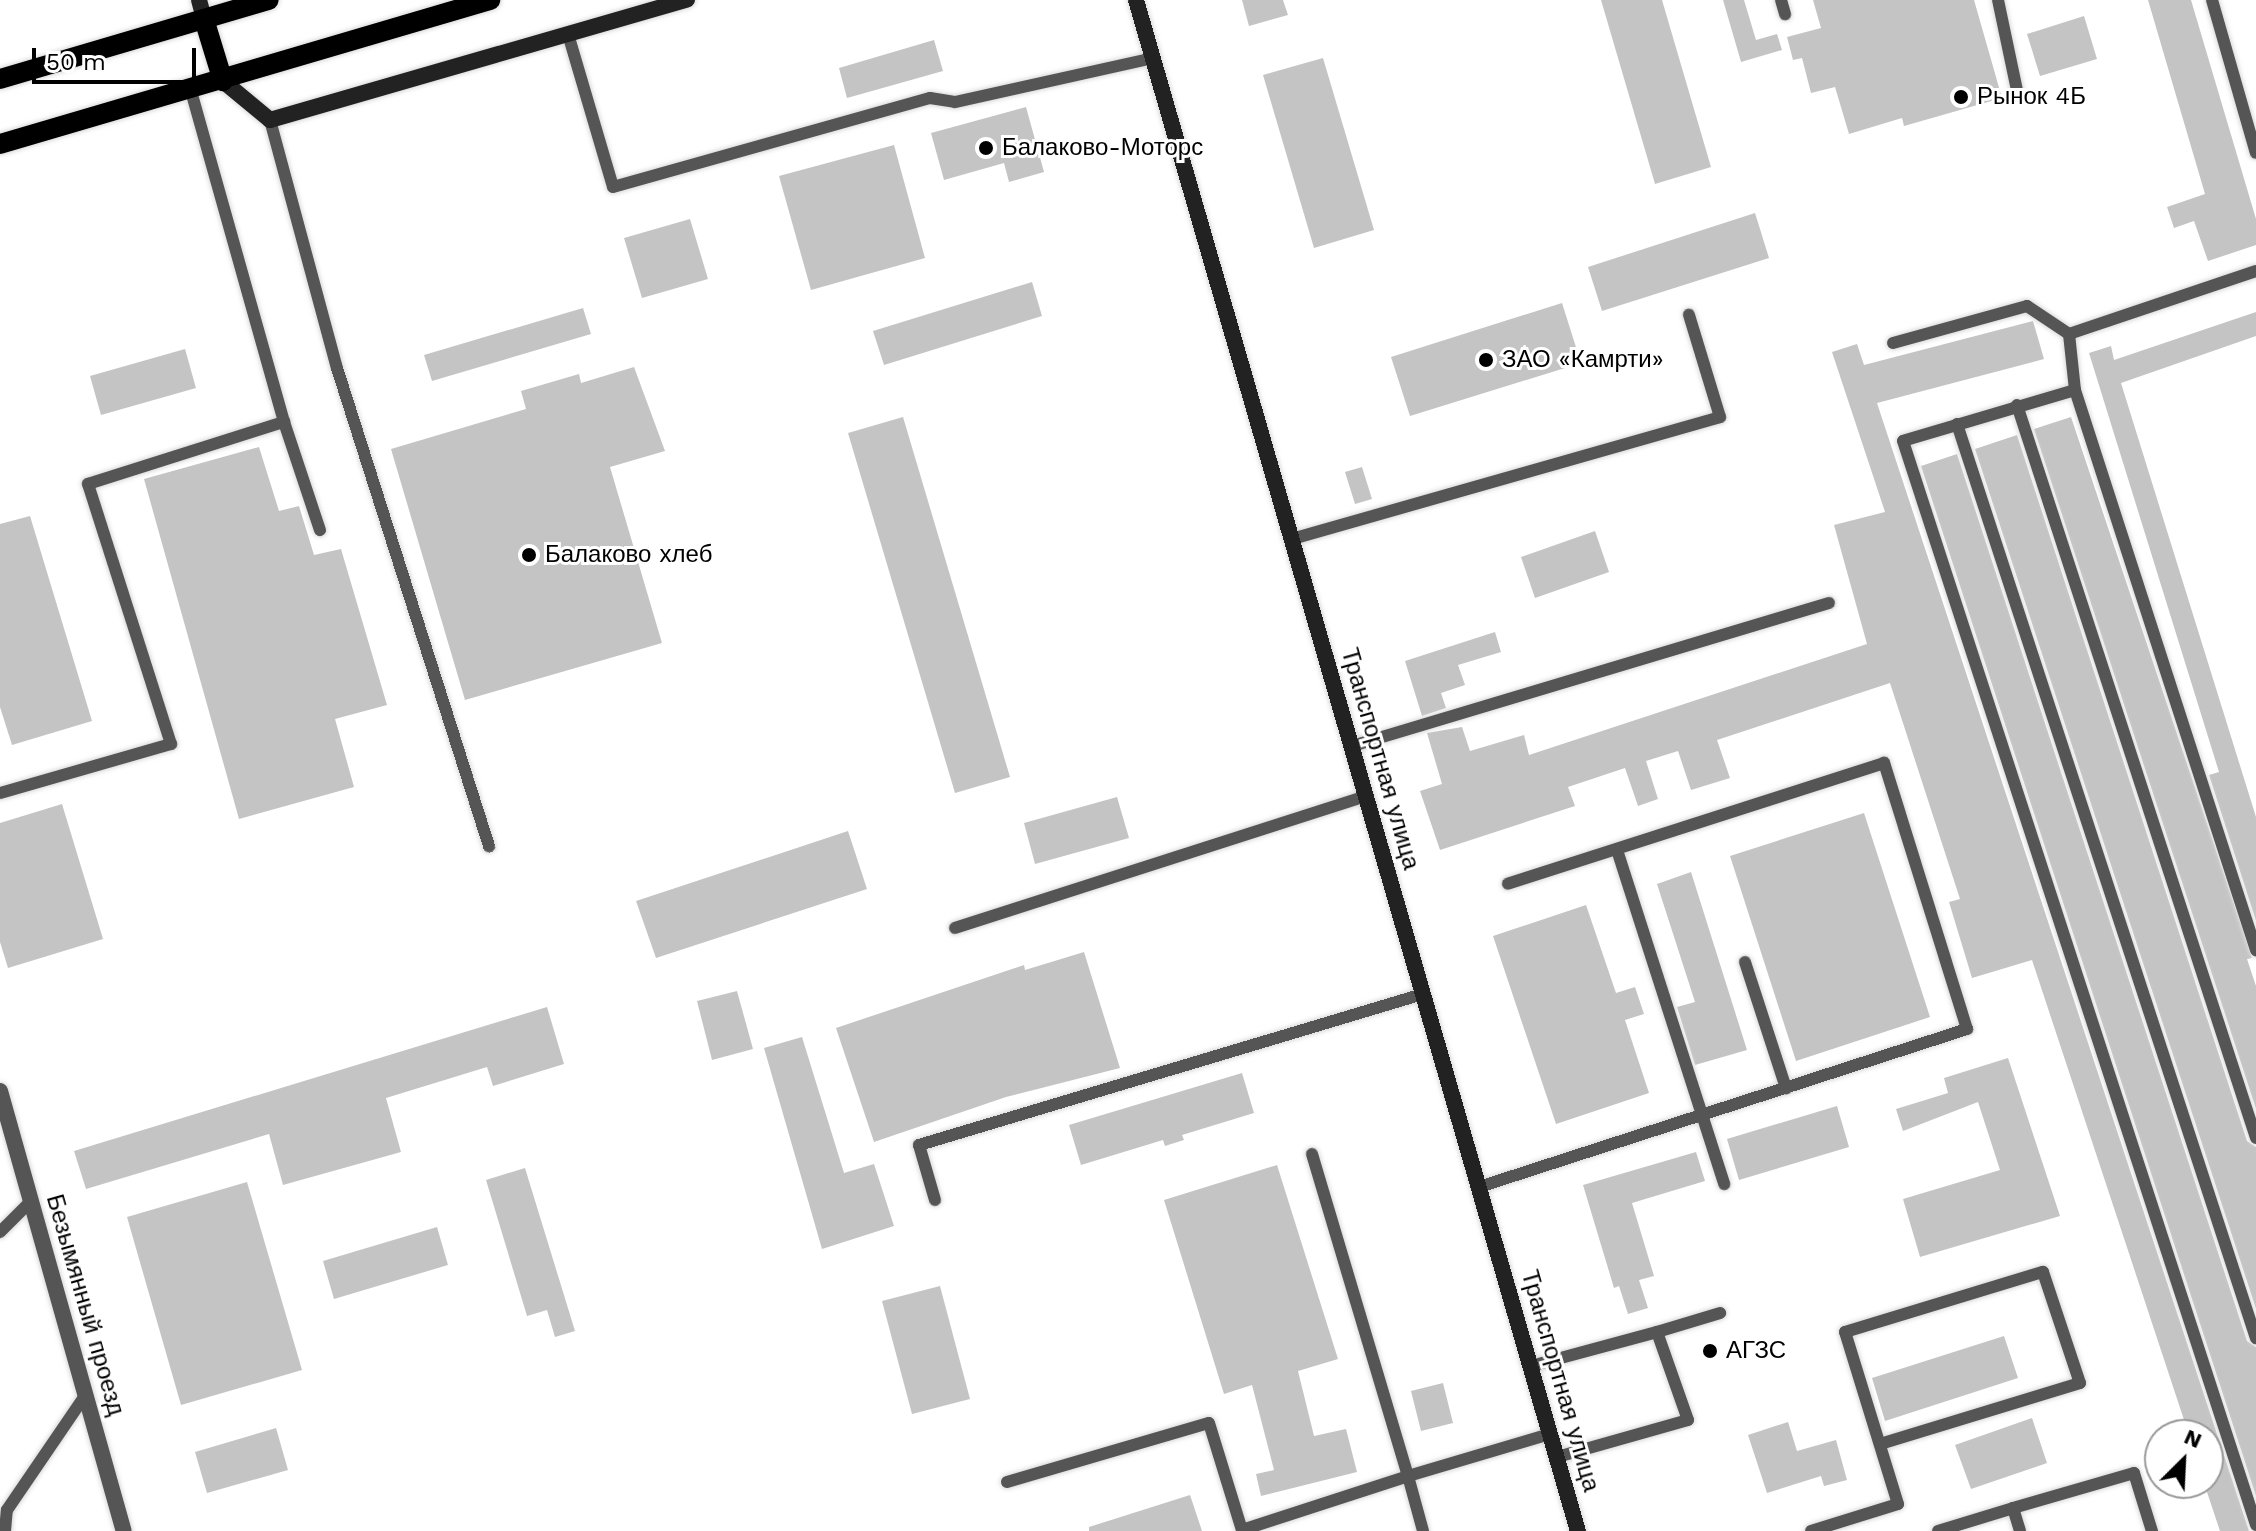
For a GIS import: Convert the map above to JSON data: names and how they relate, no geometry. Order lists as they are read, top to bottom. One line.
{"streets":{"main road":["Транспортная улица"],"street":["Безымянный проезд"]},"places":["Рынок 4Б","Балаково-Моторс","ЗАО «Камрти»","Балаково хлеб","АГЗС"],"scale_bar":"50 m","north":"top right"}
